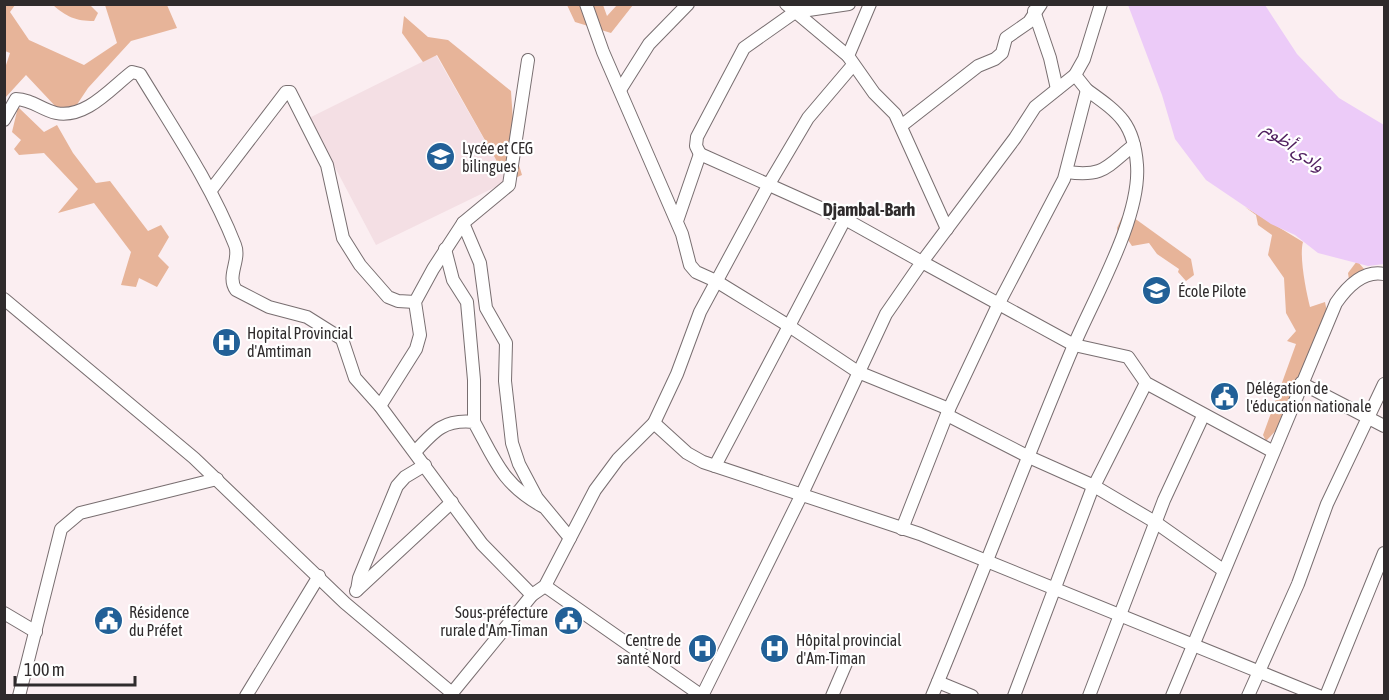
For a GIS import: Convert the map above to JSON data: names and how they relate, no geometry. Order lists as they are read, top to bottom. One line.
{"districts":["Djambal-Barh"],"water":["وادي أظوم"],"places":{"school or university":["Lycée et CEG bilingues","École Pilote"],"hospital":["Hopital Provincial d'Amtiman","Centre de santé Nord","Hôpital provincial d'Am-Timan"],"public building":["Délégation de l'éducation nationale","Résidence du Préfet","Sous-préfecture rurale d'Am-Timan"]},"scale_bar":"100 m"}
